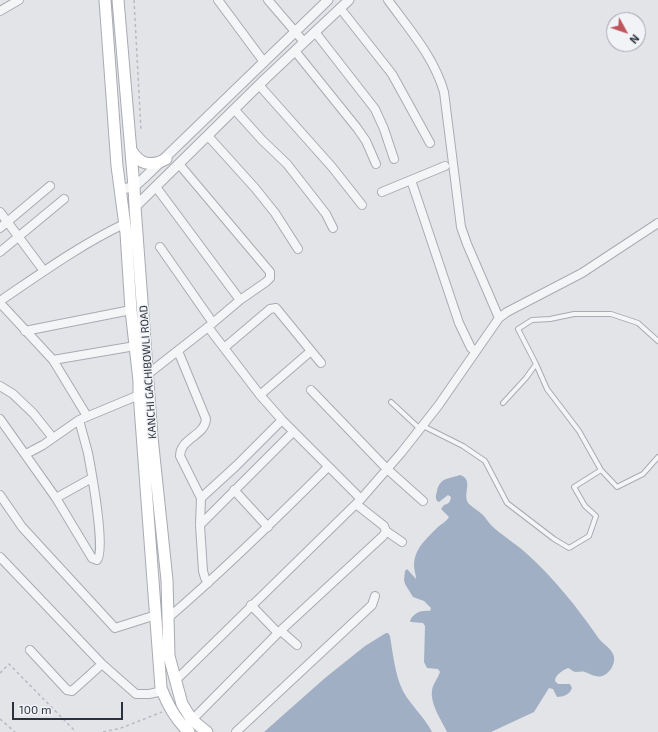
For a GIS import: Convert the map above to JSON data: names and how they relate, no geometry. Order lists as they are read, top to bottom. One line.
{"streets":{"main road":["KANCHI GACHIBOWLI ROAD"]},"scale_bar":"100 m","north":"bottom right"}
